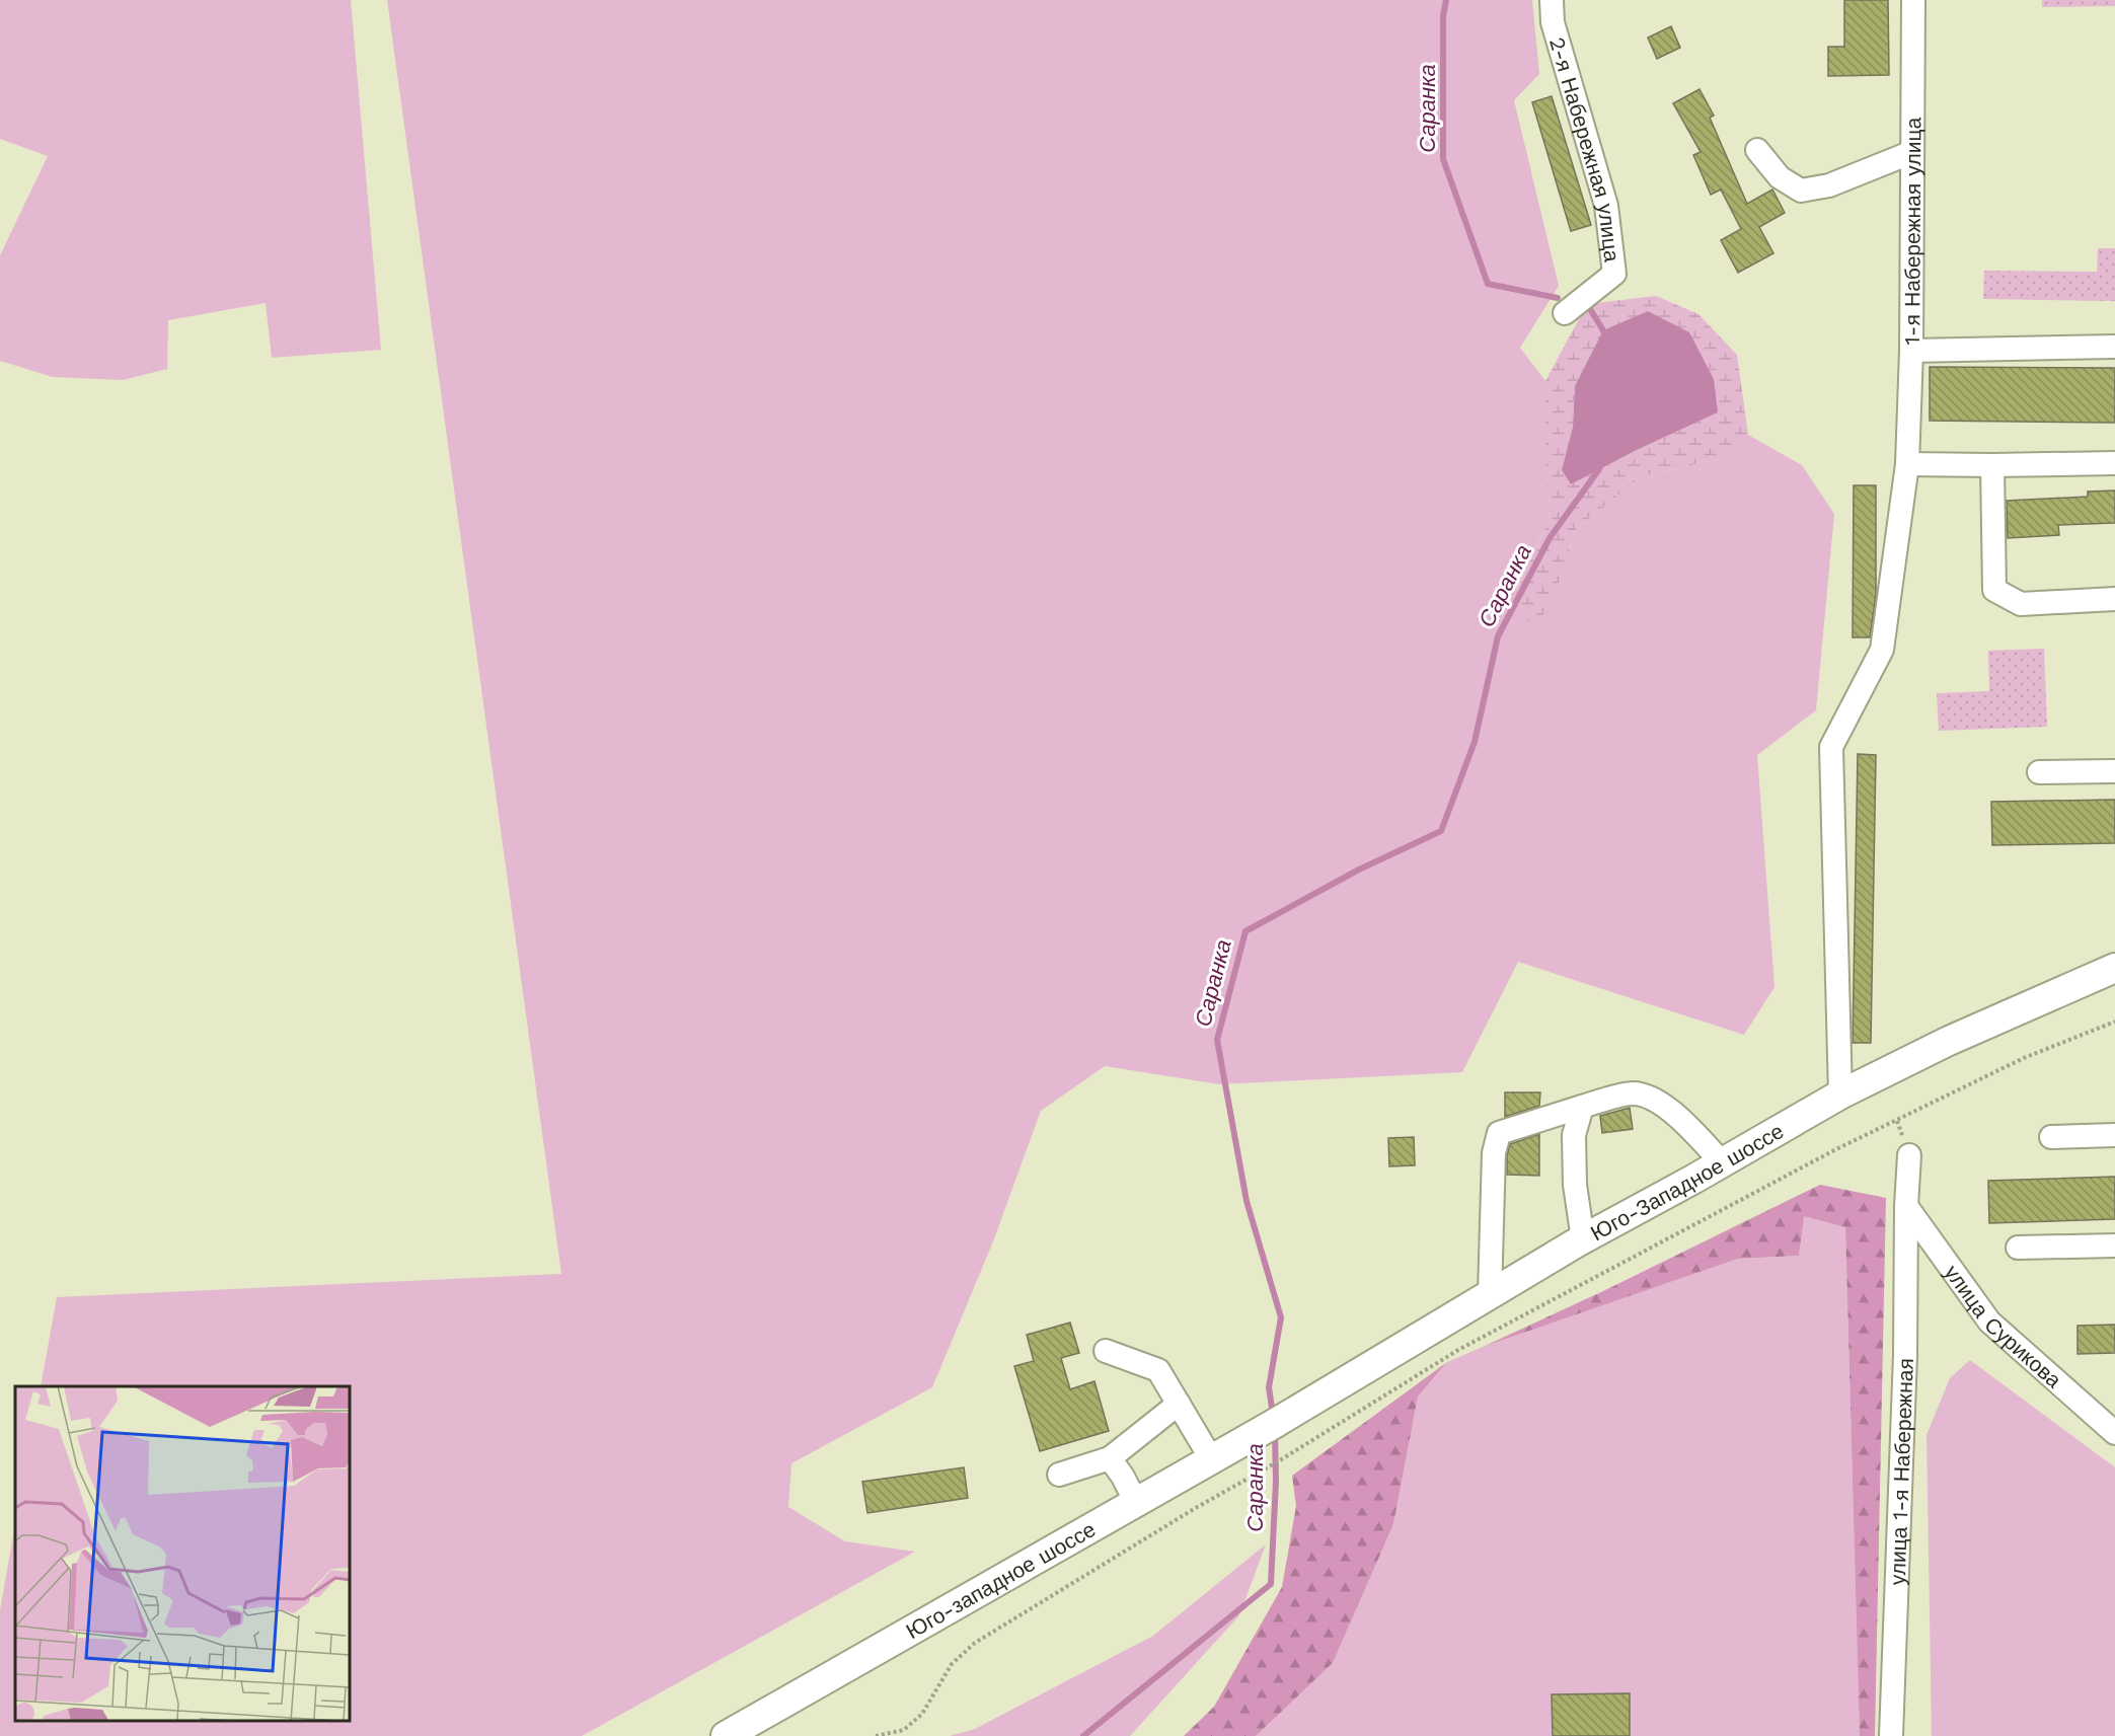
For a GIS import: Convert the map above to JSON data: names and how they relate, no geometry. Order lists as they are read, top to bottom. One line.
{"streets":{"main road":["Юго-Западное шоссе","Юго-западное шоссе"],"street":["2-я Набережная улица","1-я Набережная улица","улица Сурикова","улица 1-я Набережная"]},"crossings":[["1-я Набережная улица","Юго-Западное шоссе"],["Юго-Западное шоссе","Юго-западное шоссе"],["улица Сурикова","улица 1-я Набережная"]],"water":["Саранка"]}
